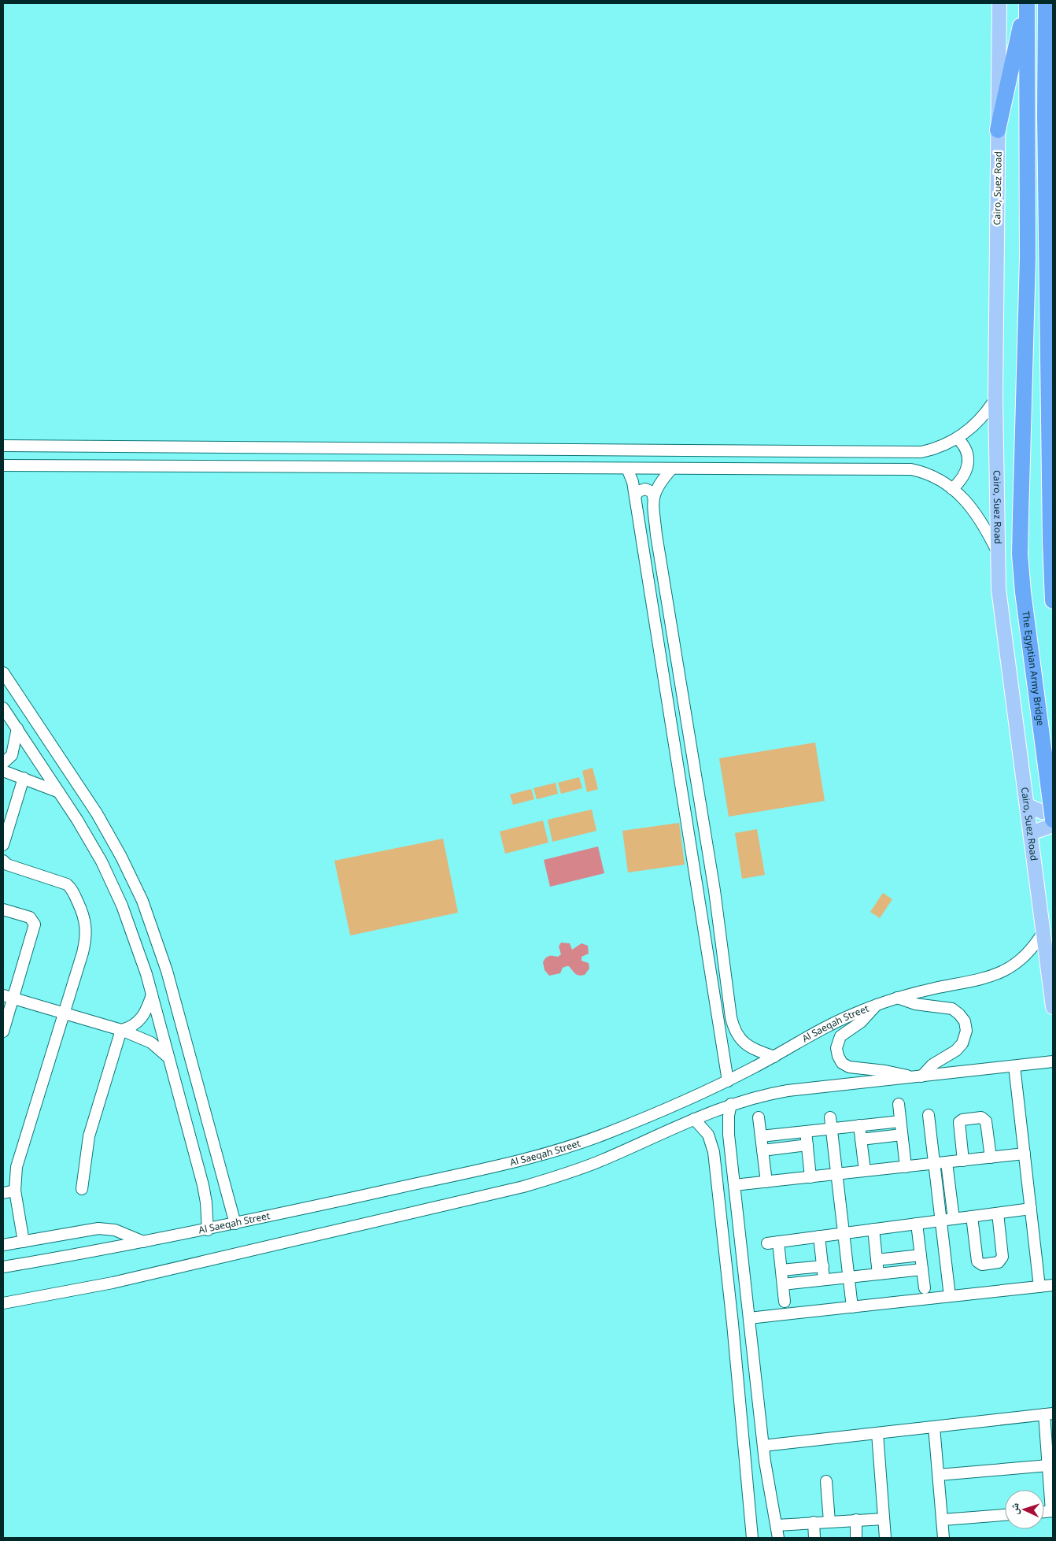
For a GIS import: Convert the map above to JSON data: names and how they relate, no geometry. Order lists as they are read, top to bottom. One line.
{"streets":{"highway":["The Egyptian Army Bridge"],"main road":["Cairo, Suez Road"],"street":["Al Saeqah Street"]},"crossings":[["Cairo, Suez Road","Al Saeqah Street"]],"north":"left"}
